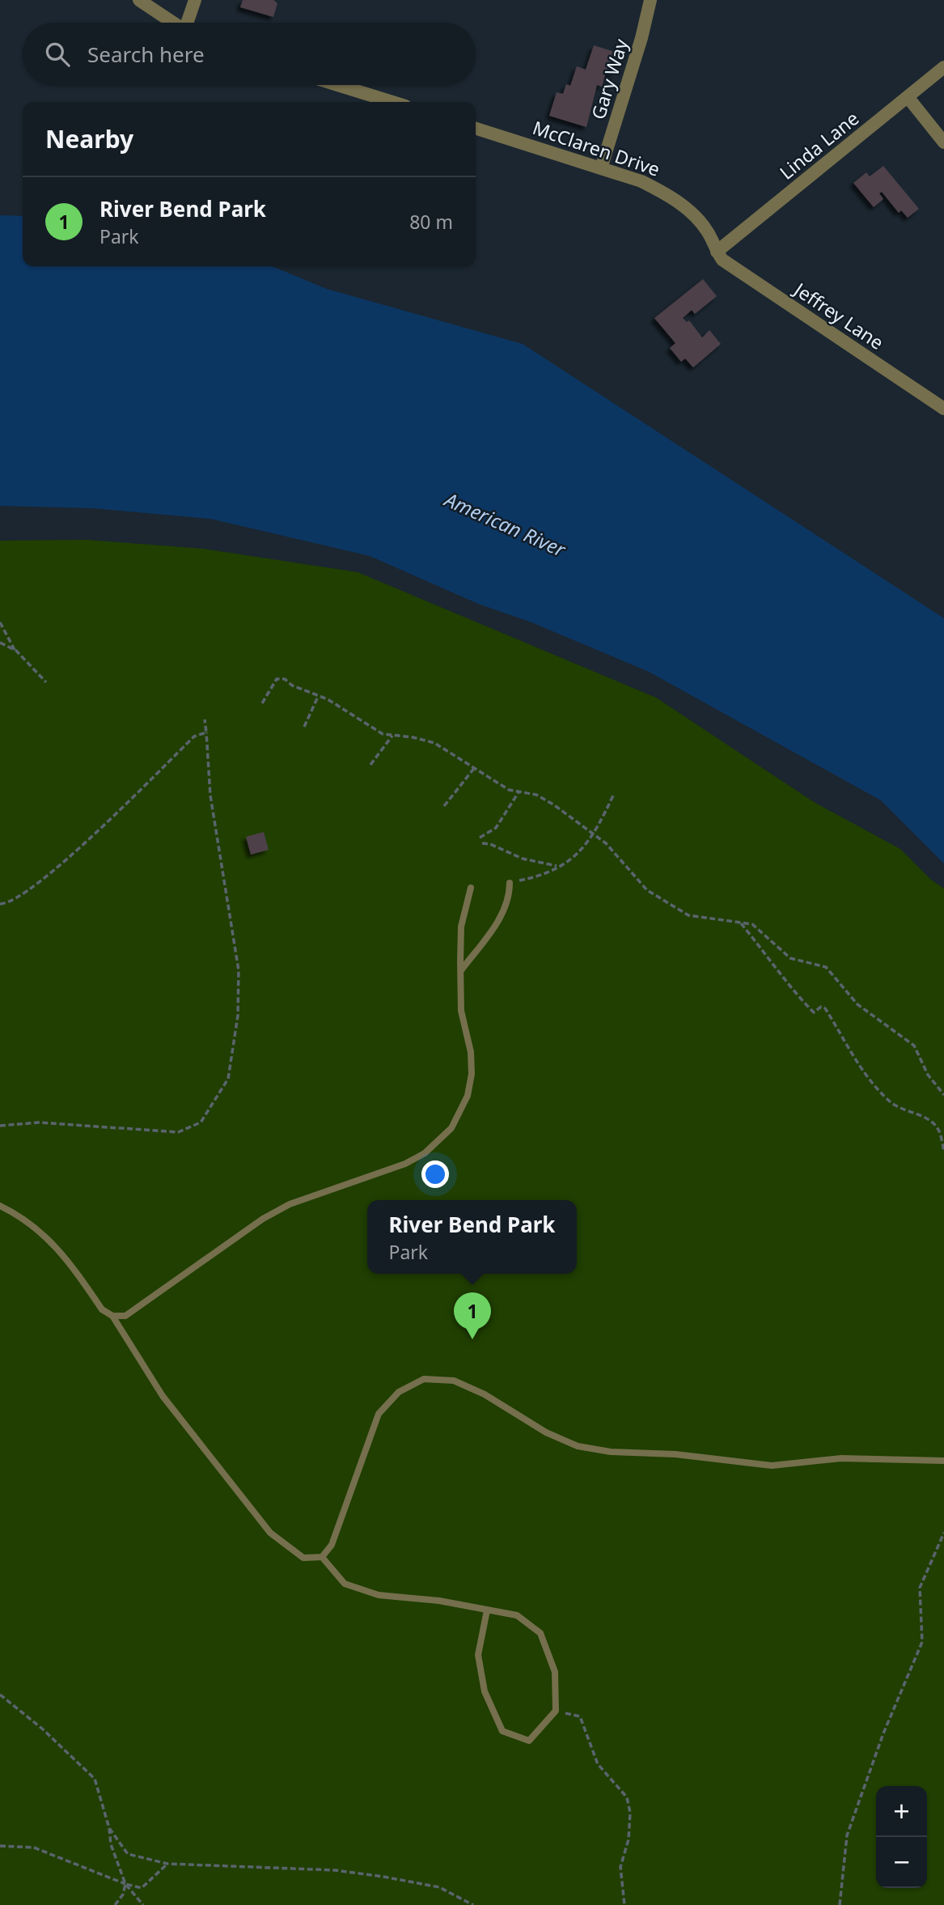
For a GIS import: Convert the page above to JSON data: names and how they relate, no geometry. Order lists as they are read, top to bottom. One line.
{"streets":{"street":["Gary Way","Linda Lane","McClaren Drive","Jeffrey Lane"]},"crossings":[["Gary Way","McClaren Drive"],["Linda Lane","McClaren Drive"],["Linda Lane","Jeffrey Lane"],["McClaren Drive","Jeffrey Lane"]],"water":["American River"],"page":{"search":"Search here","heading":"Nearby","list":[{"mark":"1","name":"River Bend Park","note":"Park","value":"80 m"}],"popup":["River Bend Park","Park"],"pins":"1","map_buttons":["+","−"]}}
